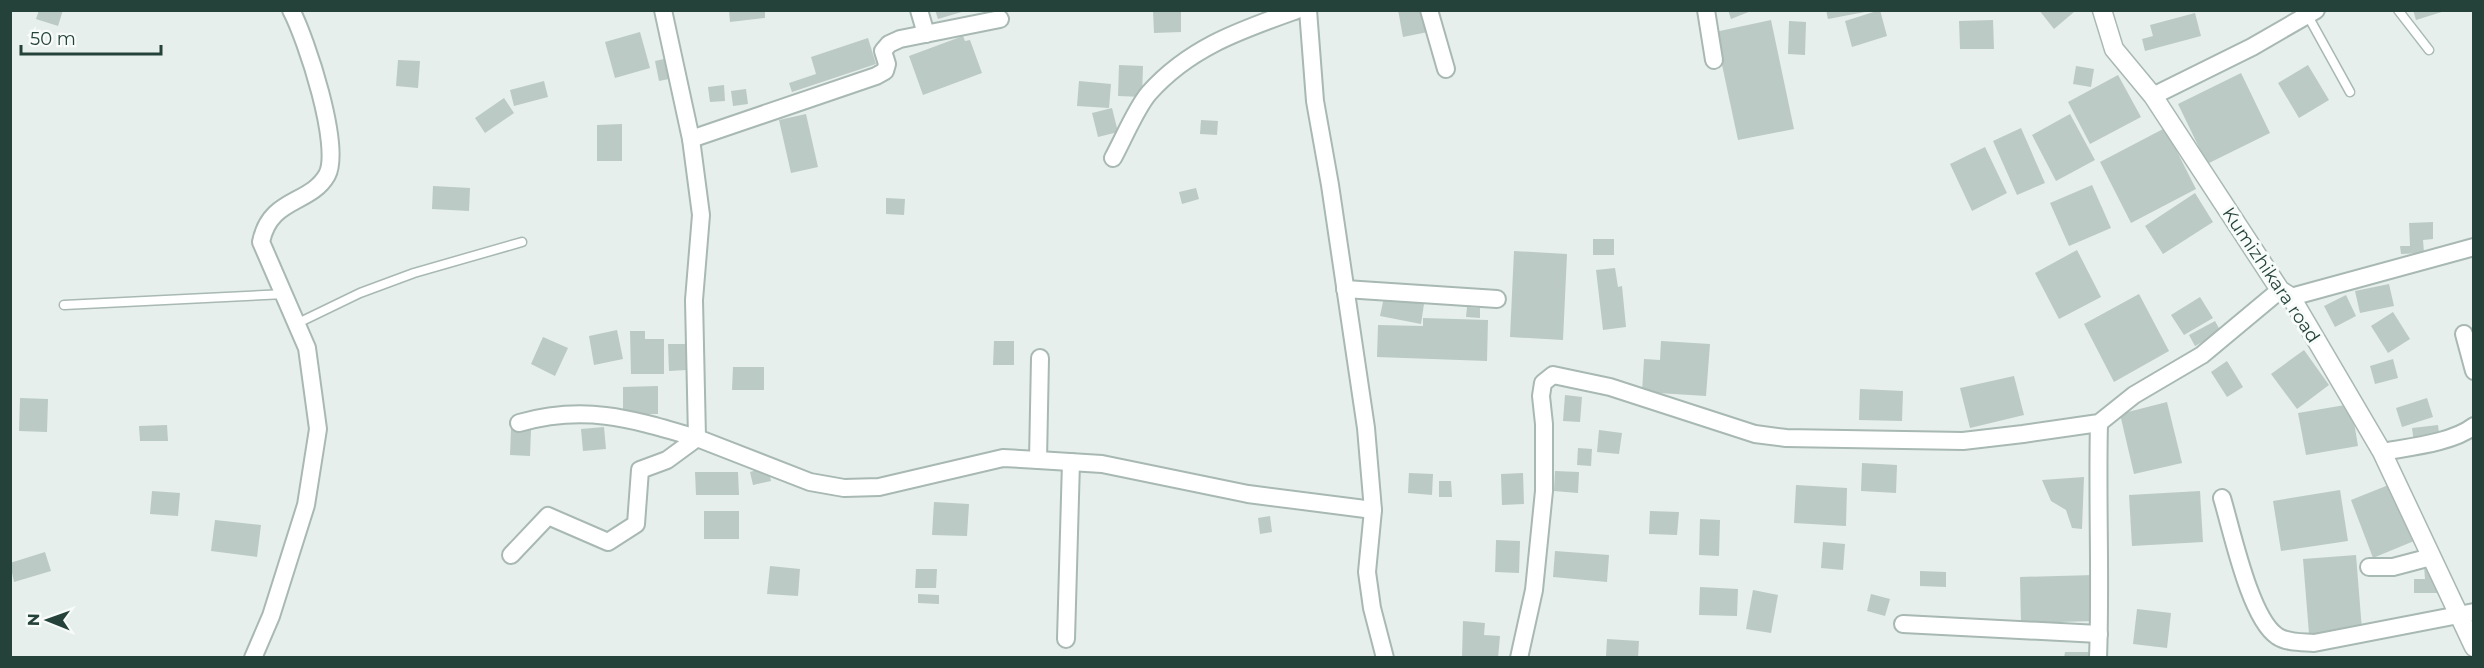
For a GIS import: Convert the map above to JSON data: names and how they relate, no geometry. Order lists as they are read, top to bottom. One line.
{"streets":{"street":["Kumizhikara road"]},"scale_bar":"50 m","north":"left"}
